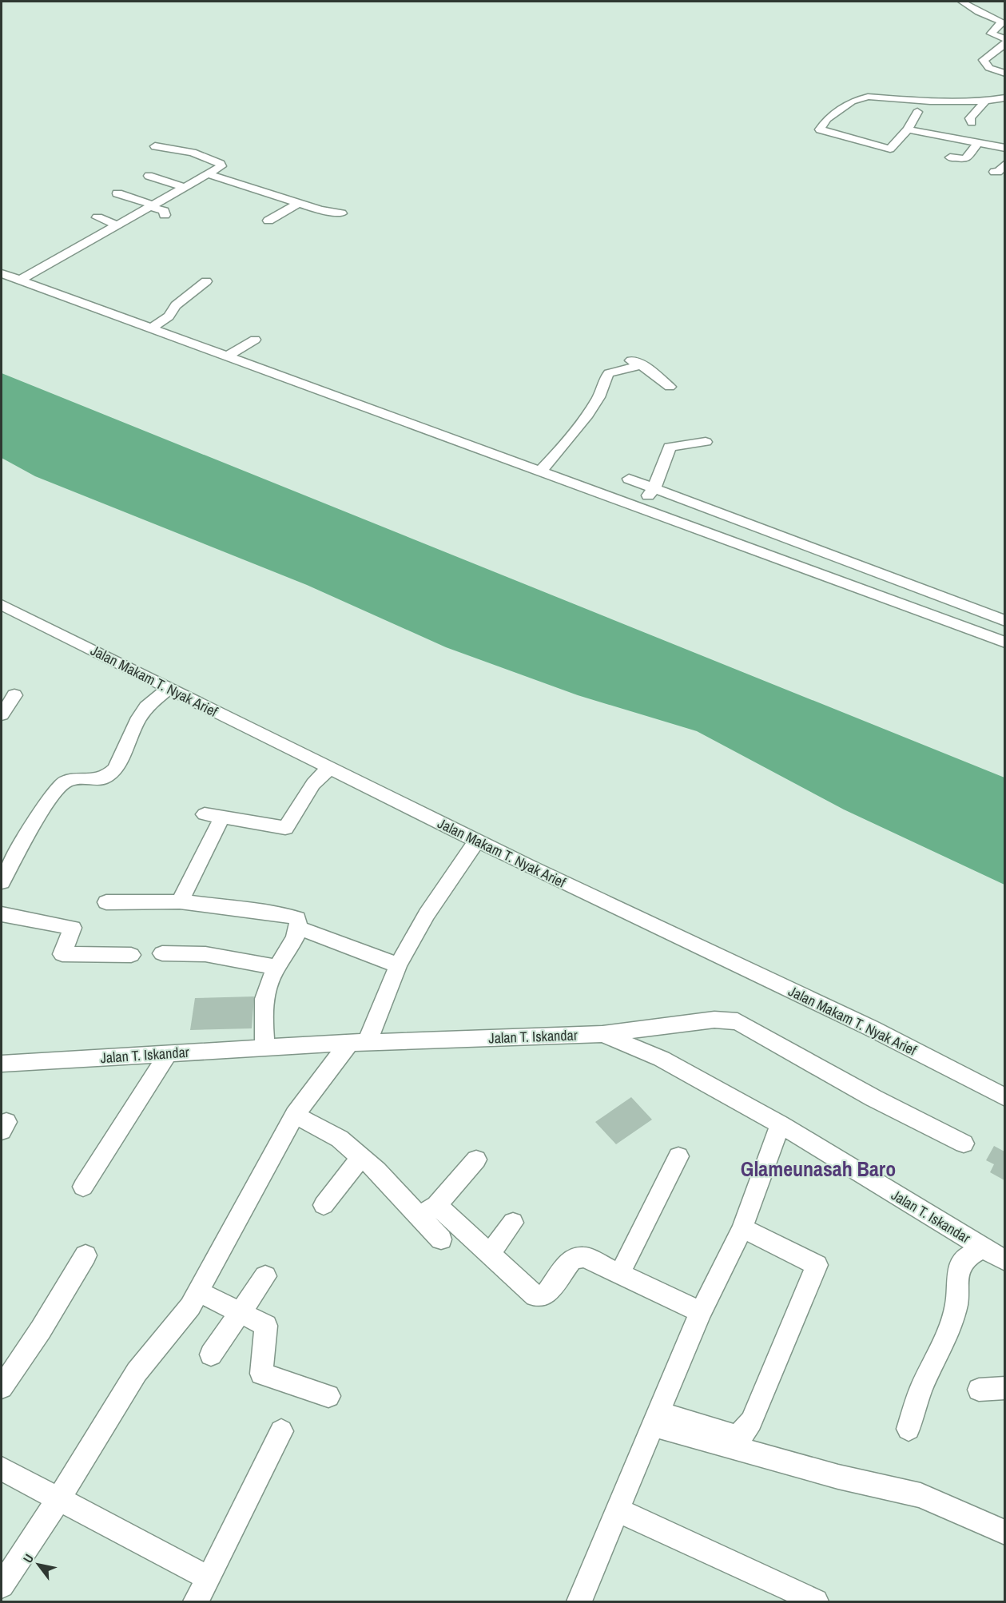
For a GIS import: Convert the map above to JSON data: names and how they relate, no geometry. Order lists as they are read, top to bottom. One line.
{"streets":{"street":["Jalan Makam T. Nyak Arief","Jalan T. Iskandar"]},"districts":["Glameunasah Baro"],"north":"top left"}
